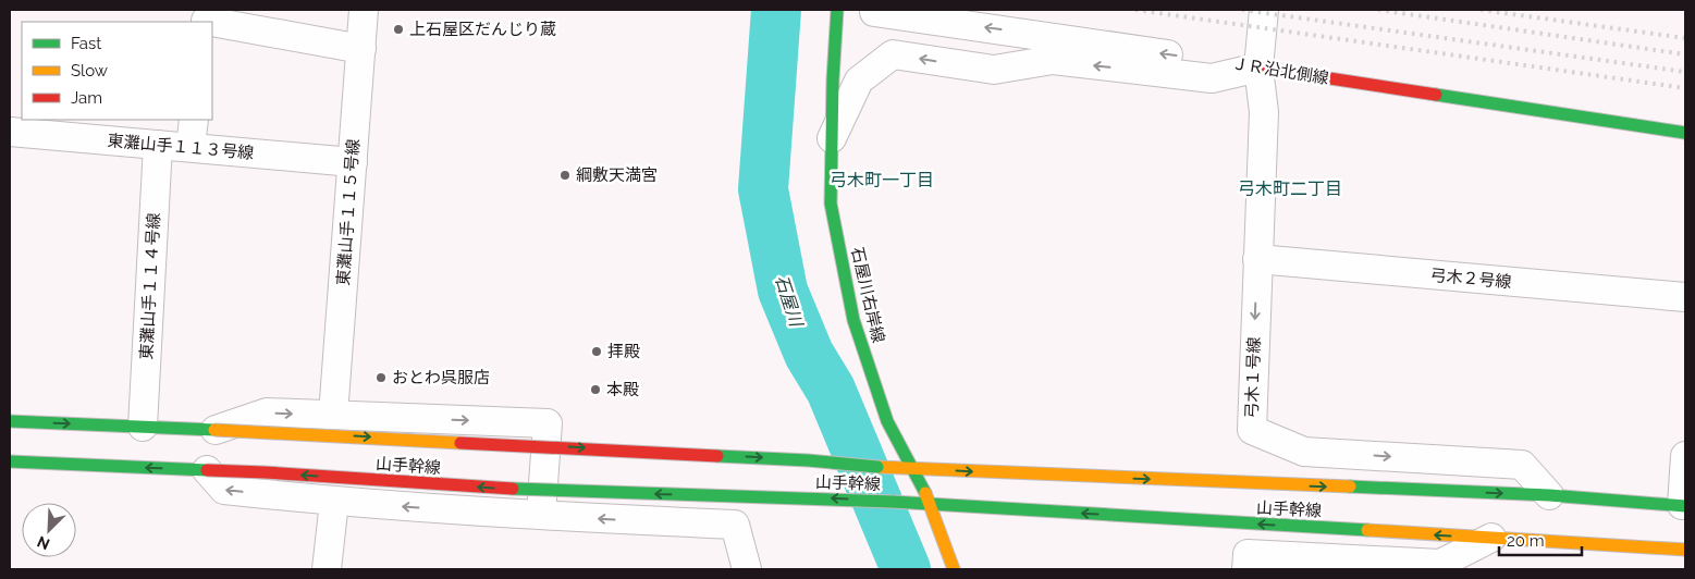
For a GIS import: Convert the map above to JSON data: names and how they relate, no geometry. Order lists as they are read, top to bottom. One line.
{"streets":{"street":["ＪＲ沿北側線","東灘山手１１３号線","東灘山手１１５号線","弓木２号線","東灘山手１１４号線","石屋川右岸線","弓木１号線","山手幹線"]},"crossings":[["ＪＲ沿北側線","弓木１号線"],["東灘山手１１３号線","東灘山手１１５号線"],["東灘山手１１３号線","東灘山手１１４号線"],["弓木２号線","弓木１号線"],["東灘山手１１４号線","山手幹線"],["石屋川右岸線","山手幹線"],["弓木１号線","山手幹線"]],"one_way":["ＪＲ沿北側線"],"districts":["弓木町一丁目","弓木町二丁目"],"water":["石屋川"],"places":["上石屋区だんじり蔵","綱敷天満宮","拝殿","おとわ呉服店","本殿"],"legend":["Fast","Slow","Jam"],"scale_bar":"20 m","north":"bottom left"}
